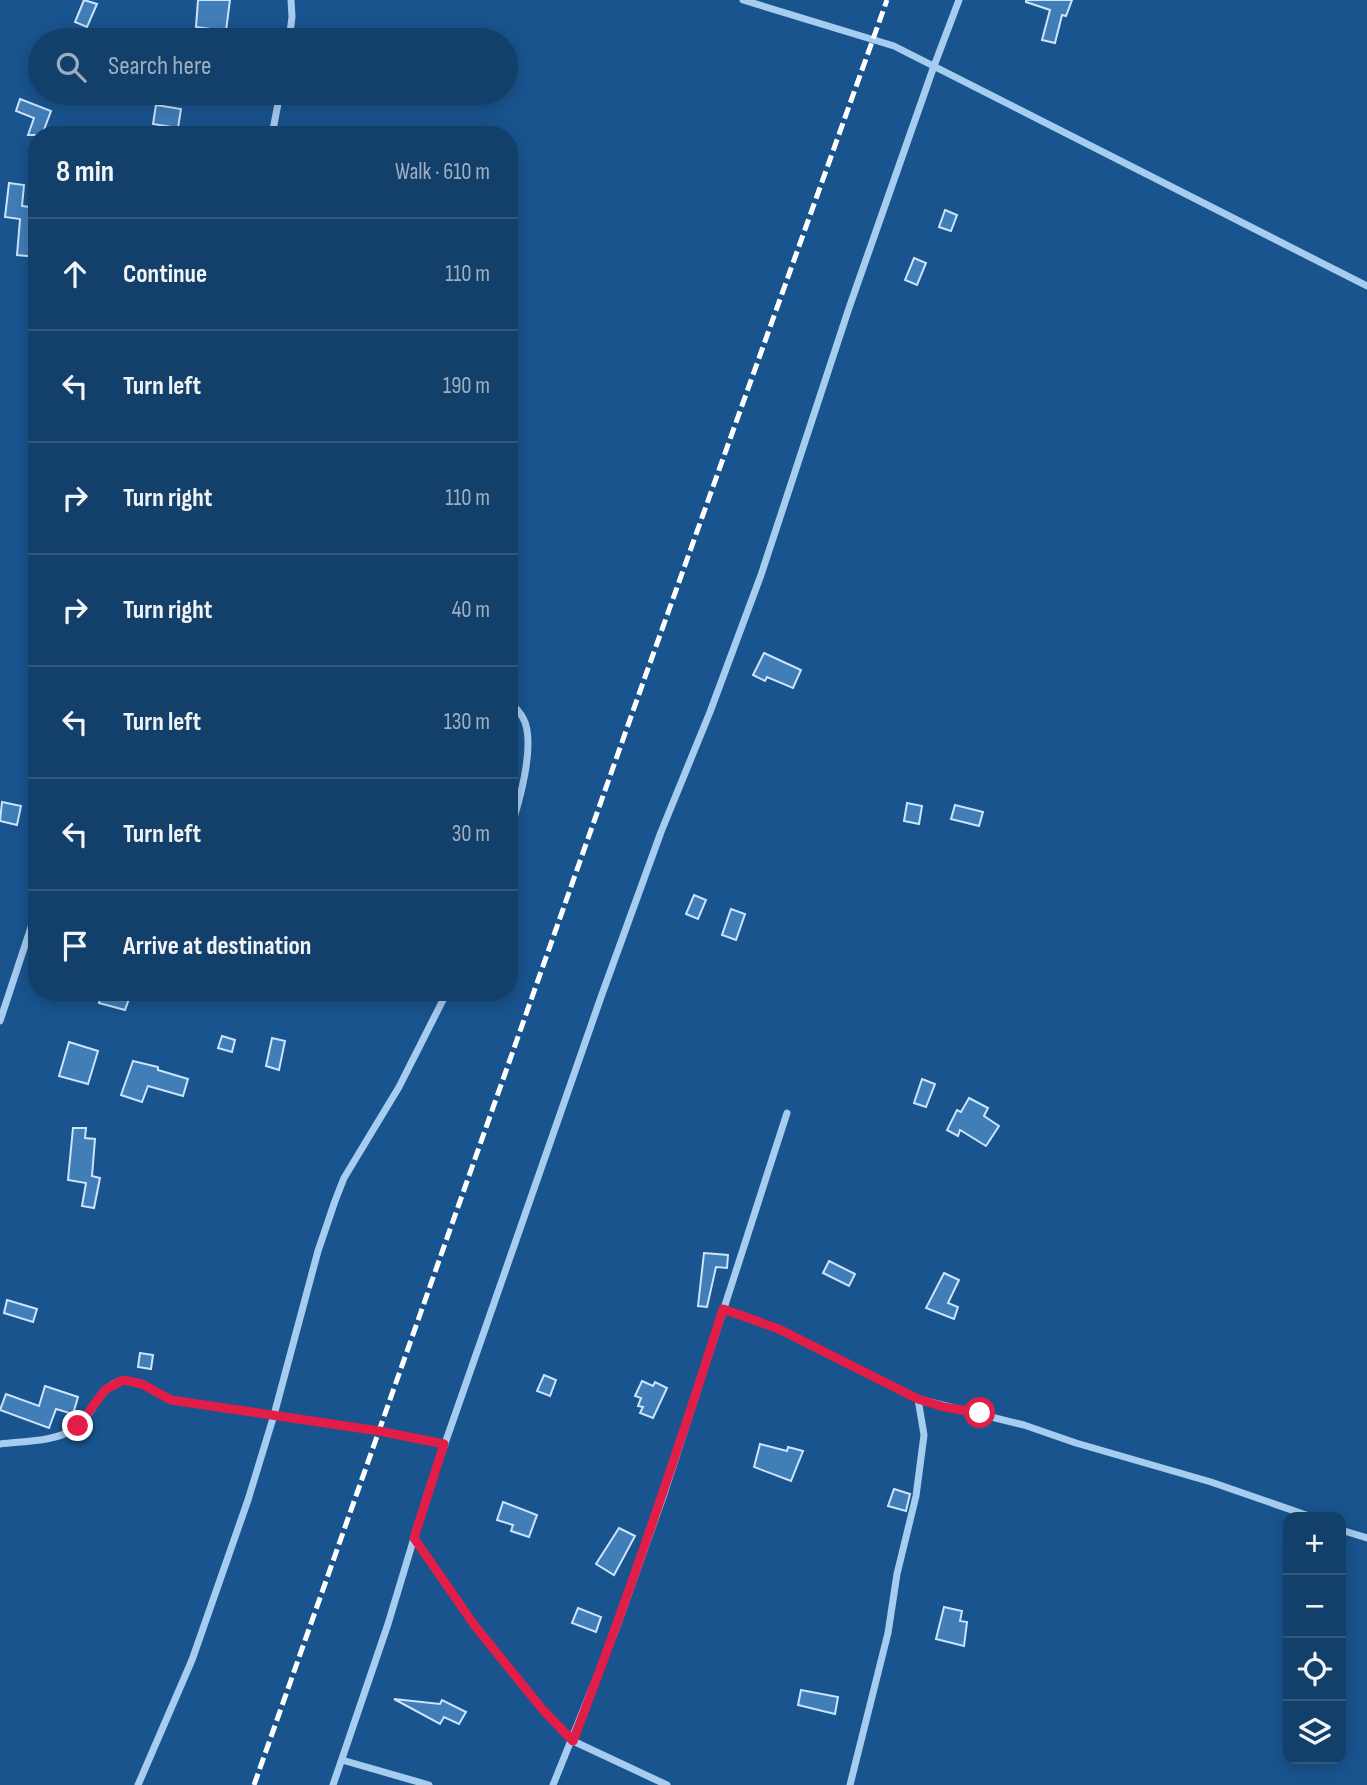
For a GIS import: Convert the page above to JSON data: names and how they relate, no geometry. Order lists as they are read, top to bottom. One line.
{"page":{"search":"Search here","heading":["8 min","Walk · 610 m"],"list":[["Continue","110 m"],["Turn left","190 m"],["Turn right","110 m"],["Turn right","40 m"],["Turn left","130 m"],["Turn left","30 m"],"Arrive at destination"],"map_buttons":["+","−"]}}
